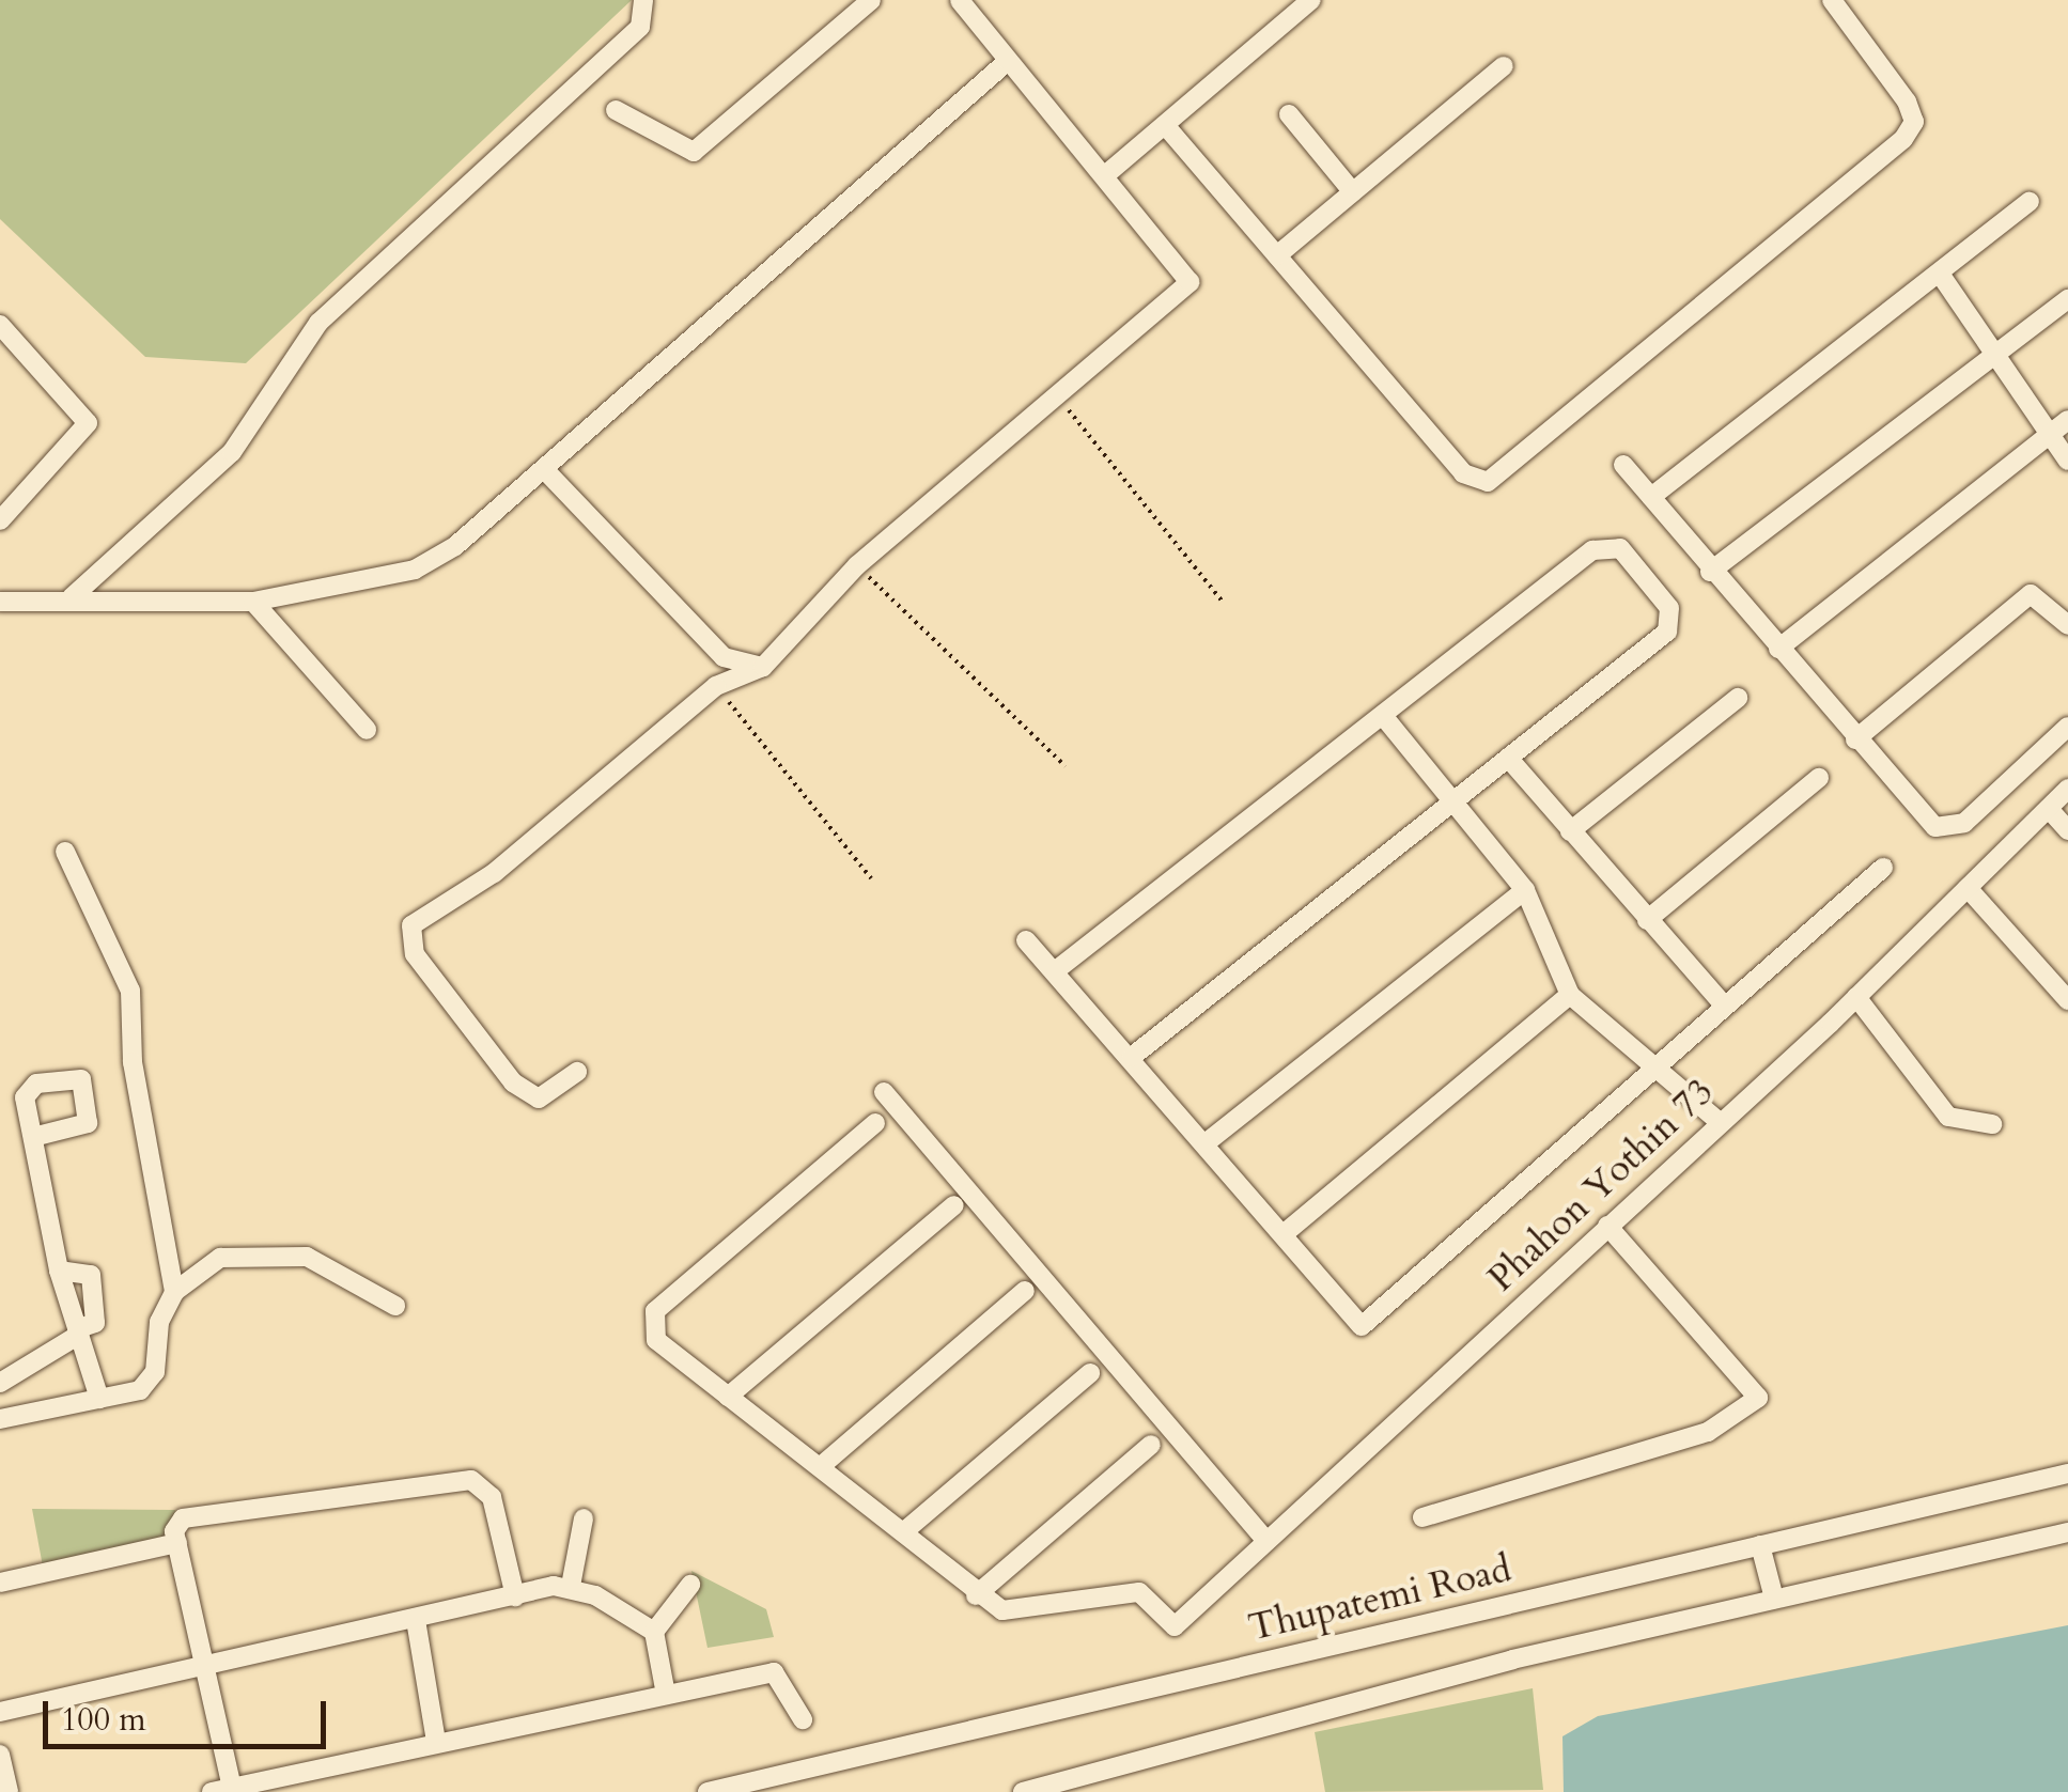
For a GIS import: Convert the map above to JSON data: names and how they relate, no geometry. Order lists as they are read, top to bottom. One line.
{"streets":{"street":["Phahon Yothin 73","Thupatemi Road"]},"scale_bar":"100 m"}
